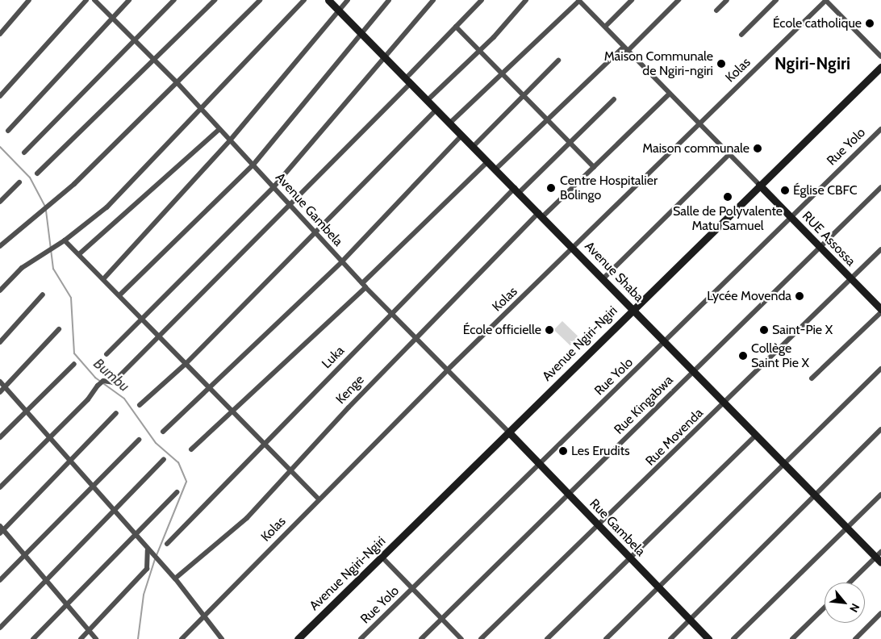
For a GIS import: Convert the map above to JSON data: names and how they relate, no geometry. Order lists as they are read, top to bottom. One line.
{"streets":{"street":["Kolas","Rue Yolo","Avenue Gambela","RUE Assossa","Avenue Shaba","Avenue Ngiri-Ngiri","Luka","Kenge","Rue Kingabwa","Rue Movenda","Rue Gambela"]},"crossings":[["Kolas","Avenue Gambela"],["Kolas","Avenue Shaba"],["Rue Yolo","RUE Assossa"],["Rue Yolo","Avenue Shaba"],["Rue Yolo","Rue Gambela"],["Avenue Gambela","Avenue Ngiri-Ngiri"],["Avenue Gambela","Luka"],["Avenue Gambela","Kenge"],["Avenue Gambela","Rue Gambela"],["RUE Assossa","Avenue Ngiri-Ngiri"],["RUE Assossa","Rue Kingabwa"],["RUE Assossa","Rue Movenda"],["Avenue Shaba","Avenue Ngiri-Ngiri"],["Avenue Shaba","Luka"],["Avenue Shaba","Kenge"],["Avenue Shaba","Rue Kingabwa"],["Avenue Shaba","Rue Movenda"],["Avenue Ngiri-Ngiri","Rue Gambela"],["Rue Kingabwa","Rue Gambela"],["Rue Movenda","Rue Gambela"]],"districts":["Ngiri-Ngiri"],"water":["Bumbu"],"places":["École catholique","Maison Communale de Ngiri-ngiri","Maison communale","Centre Hospitalier Bolingo","Église CBFC","Salle de Polyvalente Matu Samuel","Lycée Movenda","École officielle","Saint-Pie X","Collège Saint Pie X","Les Erudits"],"north":"bottom right"}
